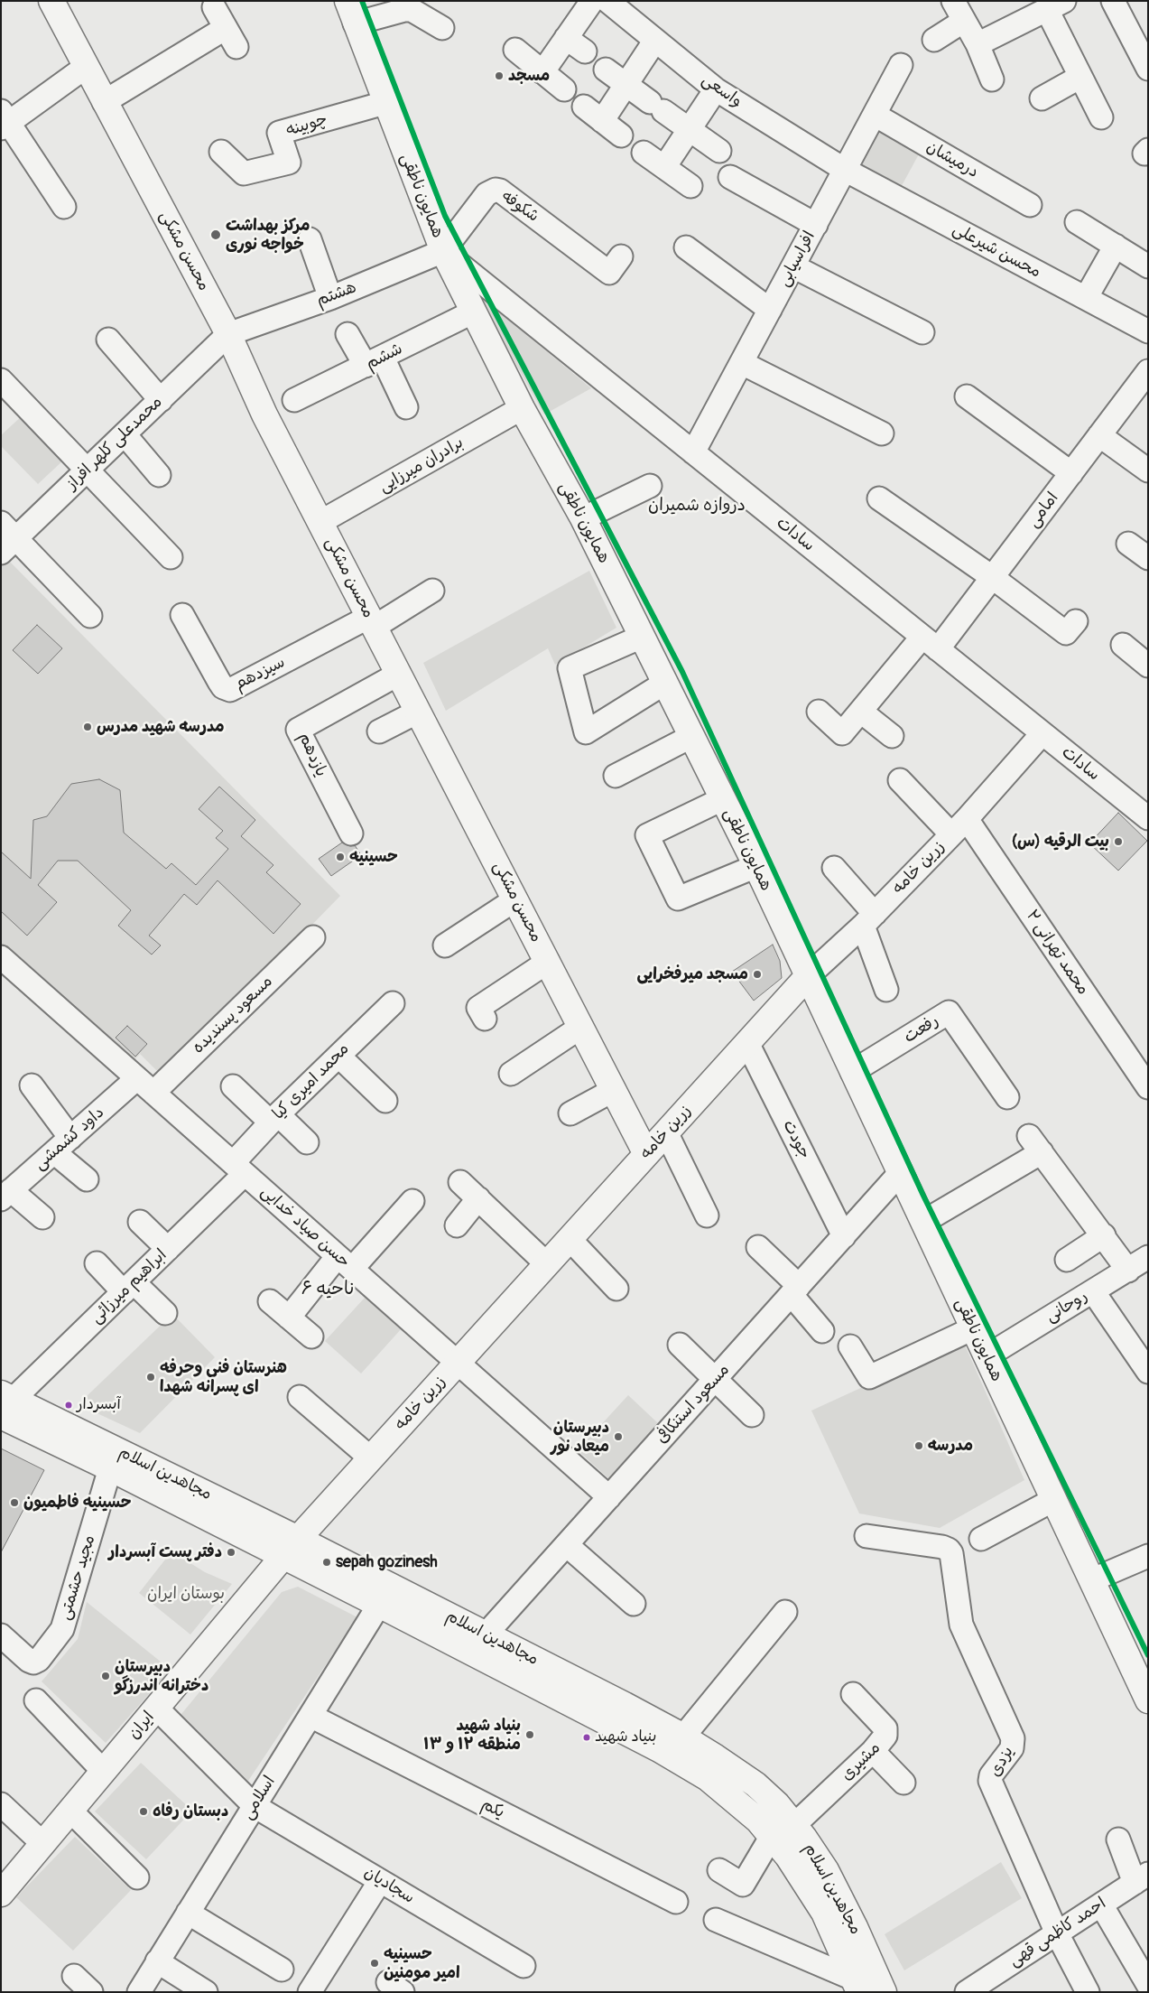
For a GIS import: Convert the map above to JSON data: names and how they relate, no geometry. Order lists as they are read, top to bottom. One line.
{"streets":{"main road":["همایون ناطقی","محسن مشکی","زرین خامه","مجاهدین اسلام","ایران"],"street":["واسعی","چوبینه","درمیشان","شکوفه","محسن شیرعلی","افراسیابی","هشتم","ششم","محمدعلی کلهر افراز","برادران میرزایی","امامی","سادات","سیزدهم","یازدهم","محمد تهرانی ۲","مسعود پسندیده","رفعت","محمد امیری کیا","داود کشمشی","جودت","حسن صیاد خدایی","ابراهیم میرزائی","روحانی","مسعود استنکافی","مجید حشمتی","مشیری","یزدی","اسلامی","یکم","سجادیان","احمد کاظمی قهی"]},"crossings":[["واسعی","محسن شیرعلی"],["واسعی","افراسیابی"],["چوبینه","همایون ناطقی"],["درمیشان","افراسیابی"],["همایون ناطقی","شکوفه"],["همایون ناطقی","هشتم"],["همایون ناطقی","ششم"],["همایون ناطقی","برادران میرزایی"],["همایون ناطقی","سادات"],["همایون ناطقی","زرین خامه"],["همایون ناطقی","رفعت"],["همایون ناطقی","روحانی"],["همایون ناطقی","مسعود استنکافی"],["شکوفه","هشتم"],["شکوفه","سادات"],["محسن مشکی","هشتم"],["محسن مشکی","محمدعلی کلهر افراز"],["محسن مشکی","برادران میرزایی"],["محسن مشکی","سیزدهم"],["محسن مشکی","یازدهم"],["محسن مشکی","زرین خامه"],["محسن شیرعلی","افراسیابی"],["افراسیابی","سادات"],["هشتم","محمدعلی کلهر افراز"],["هشتم","سادات"],["امامی","سادات"],["سادات","زرین خامه"],["زرین خامه","محمد تهرانی ۲"],["زرین خامه","جودت"],["زرین خامه","حسن صیاد خدایی"],["زرین خامه","مجاهدین اسلام"],["زرین خامه","ایران"],["مسعود پسندیده","داود کشمشی"],["مسعود پسندیده","حسن صیاد خدایی"],["محمد امیری کیا","حسن صیاد خدایی"],["محمد امیری کیا","ابراهیم میرزائی"],["داود کشمشی","حسن صیاد خدایی"],["جودت","مسعود استنکافی"],["حسن صیاد خدایی","ابراهیم میرزائی"],["حسن صیاد خدایی","مسعود استنکافی"],["ابراهیم میرزائی","مجاهدین اسلام"],["مسعود استنکافی","مجاهدین اسلام"],["مجاهدین اسلام","مجید حشمتی"],["مجاهدین اسلام","ایران"],["مجاهدین اسلام","مشیری"],["مجاهدین اسلام","اسلامی"],["ایران","سجادیان"],["یزدی","احمد کاظمی قهی"],["اسلامی","یکم"],["اسلامی","سجادیان"]],"districts":["دروازه شمیران","ناحیه ۶"],"parks":["بوستان ایران"],"places":["مسجد","مرکز بهداشت خواجه نوری","مدرسه شهید مدرس","بیت الرقیه (س)","حسینیه","مسجد میرفخرایی","هنرستان فنی وحرفه ای پسرانه شهدا","آبسردار","دبیرستان میعاد نور","مدرسه","حسینیه فاطمیون","دفتر پست آبسردار","sepah gozinesh","دبیرستان دخترانه اندرزگو","بنیاد شهید منطقه ۱۲ و ۱۳","بنیاد شهید","دبستان رفاه","حسینیه امیر مومنین"]}
